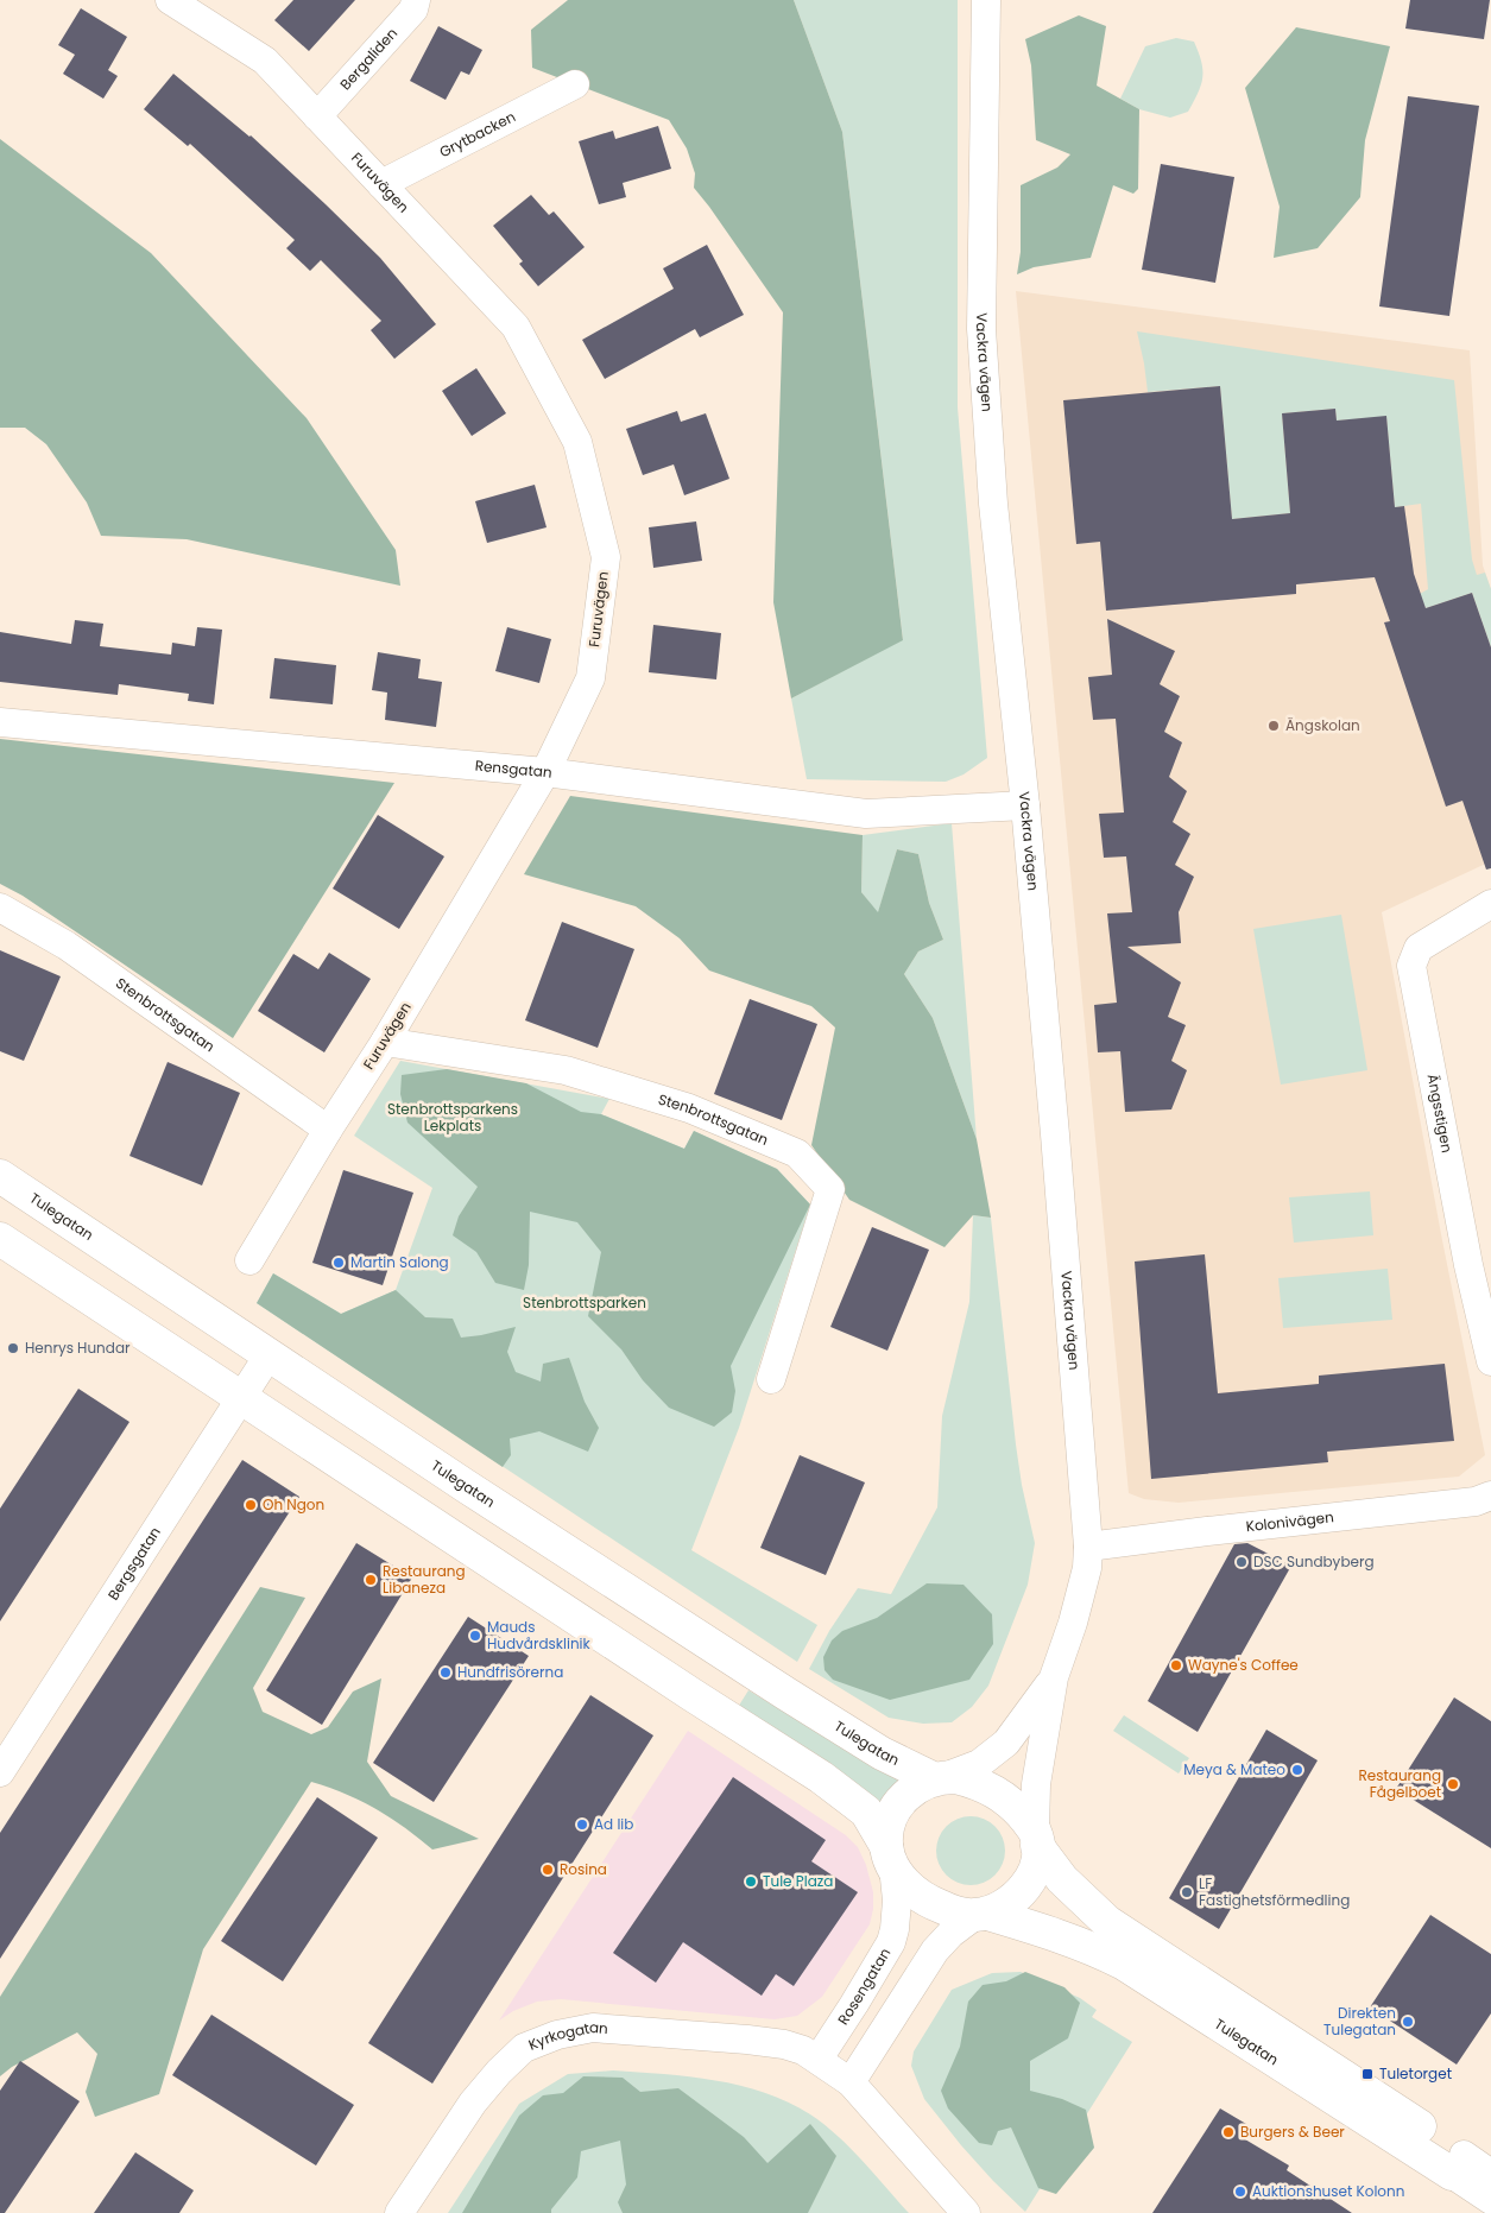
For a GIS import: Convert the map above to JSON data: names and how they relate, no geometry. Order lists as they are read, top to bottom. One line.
{"streets":{"street":["Bergaliden","Grytbacken","Furuvägen","Vackra vägen","Rensgatan","Stenbrottsgatan","Ängsstigen","Tulegatan","Kolonivägen","Bergsgatan","Rosengatan","Kyrkogatan"]},"crossings":[["Bergaliden","Furuvägen"],["Grytbacken","Furuvägen"],["Furuvägen","Rensgatan"],["Furuvägen","Stenbrottsgatan"],["Vackra vägen","Rensgatan"],["Vackra vägen","Tulegatan"],["Vackra vägen","Kolonivägen"],["Vackra vägen","Rosengatan"],["Tulegatan","Bergsgatan"],["Tulegatan","Rosengatan"],["Rosengatan","Kyrkogatan"]],"parks":["Stenbrottsparkens Lekplats","Stenbrottsparken"],"places":{"other":["Ängskolan","Martin Salong","Henrys Hundar","Oh Ngon","DSC Sundbyberg","Restaurang Libaneza","Mauds Hudvårdsklinik","Wayne's Coffee","Hundfrisörerna","Meya & Mateo","Restaurang Fågelboet","Ad lib","Rosina","Tule Plaza","LF Fastighetsförmedling","Direkten Tulegatan","Burgers & Beer","Auktionshuset Kolonn"],"transit":["Tuletorget"]}}
